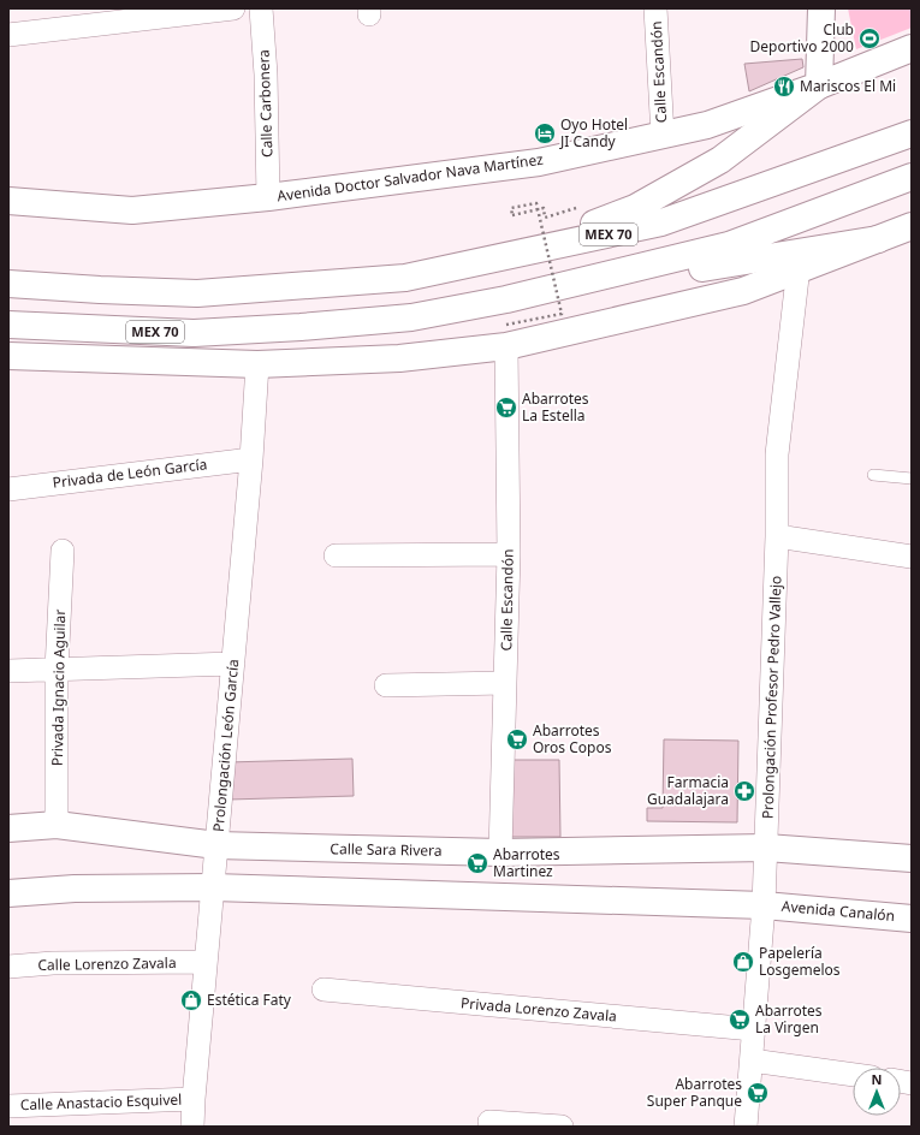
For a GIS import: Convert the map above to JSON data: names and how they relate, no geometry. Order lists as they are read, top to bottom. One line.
{"streets":{"main road":["Avenida Doctor Salvador Nava Martínez","MEX 70","Calle Sara Rivera","Avenida Canalón"],"street":["Calle Escandón","Calle Carbonera","Privada de León García","Privada Ignacio Aguilar","Prolongación Profesor Pedro Vallejo","Prolongación León García","Calle Lorenzo Zavala","Privada Lorenzo Zavala","Calle Anastacio Esquivel"]},"crossings":[["Calle Escandón","Avenida Doctor Salvador Nava Martínez"],["Calle Escandón","MEX 70"],["Calle Escandón","Calle Sara Rivera"],["Calle Carbonera","Avenida Doctor Salvador Nava Martínez"],["Privada de León García","Prolongación León García"],["Privada Ignacio Aguilar","Calle Sara Rivera"],["Prolongación Profesor Pedro Vallejo","Calle Sara Rivera"],["Prolongación Profesor Pedro Vallejo","Avenida Canalón"],["Prolongación Profesor Pedro Vallejo","Privada Lorenzo Zavala"],["Prolongación León García","Calle Sara Rivera"],["Prolongación León García","Calle Lorenzo Zavala"],["Prolongación León García","Calle Anastacio Esquivel"]],"places":{"sports":["Club Deportivo 2000"],"restaurant":["Mariscos El Mi"],"hotel":["Oyo Hotel JI Candy"],"supermarket":["Abarrotes La Estella","Abarrotes Oros Copos","Abarrotes Martinez","Abarrotes La Virgen","Abarrotes Super Panque"],"pharmacy":["Farmacia Guadalajara"],"shop":["Papelería Losgemelos","Estética Faty"]},"north":"top"}
